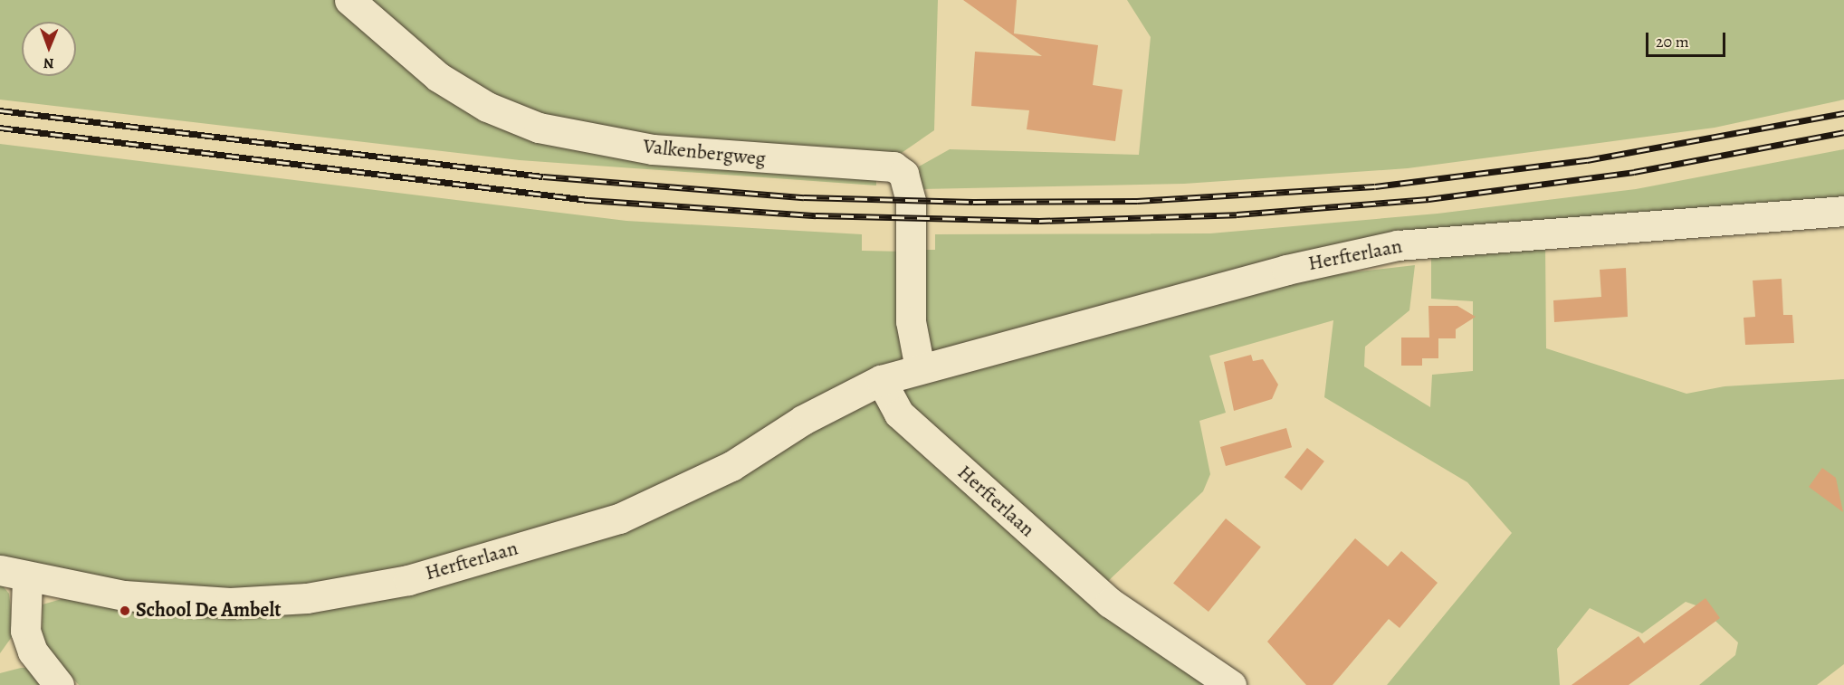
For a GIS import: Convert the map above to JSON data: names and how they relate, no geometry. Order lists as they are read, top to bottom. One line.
{"streets":{"street":["Valkenbergweg","Herfterlaan"]},"crossings":[["Valkenbergweg","Herfterlaan"]],"places":["School De Ambelt"],"scale_bar":"20 m","north":"bottom"}
